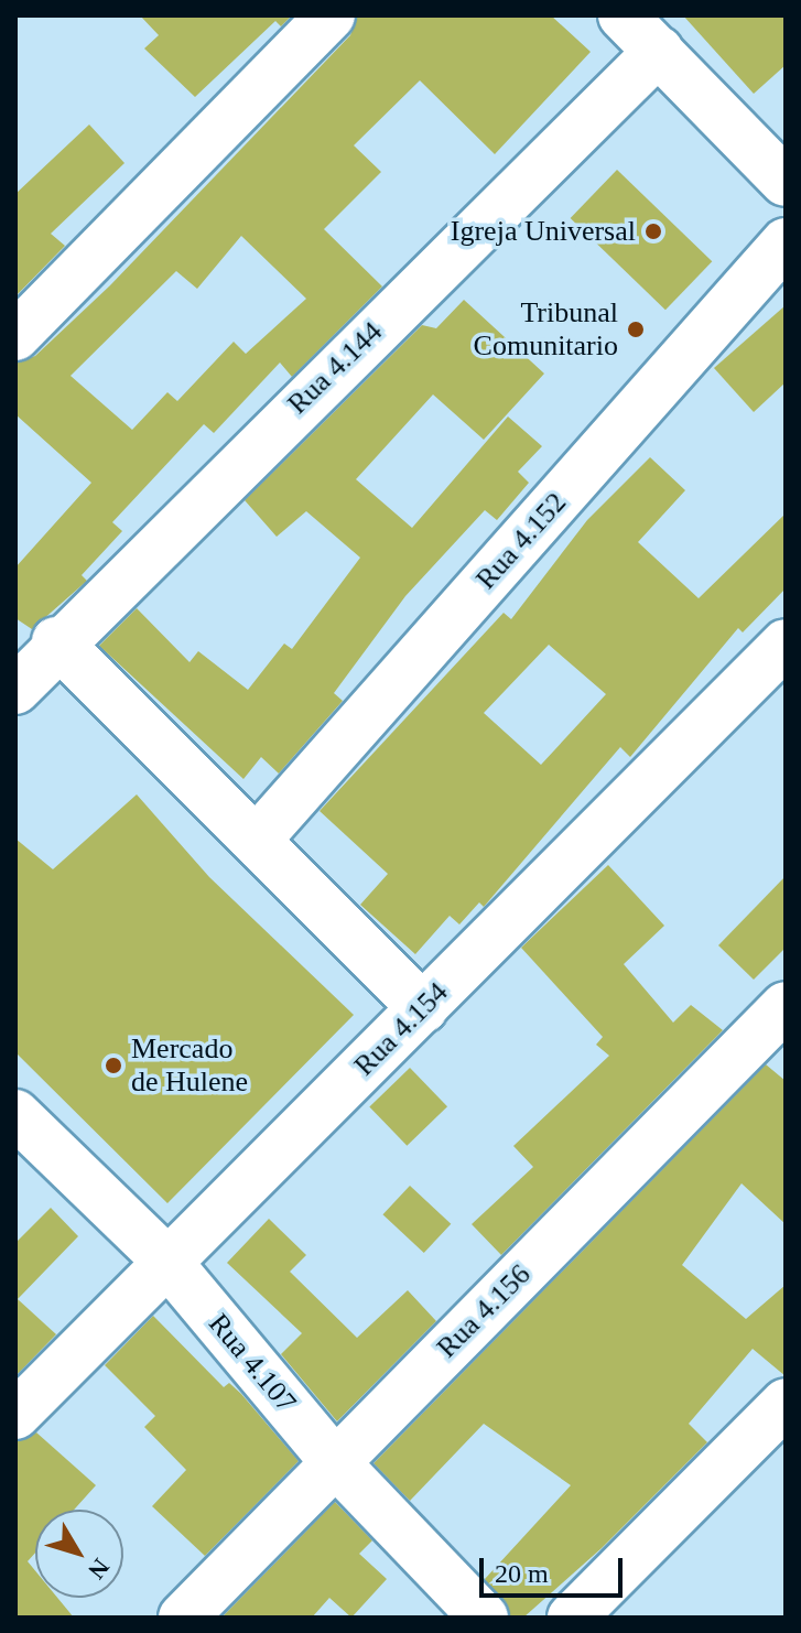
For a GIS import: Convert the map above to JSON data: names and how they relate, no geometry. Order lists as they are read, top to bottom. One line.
{"streets":{"street":["Rua 4.144","Rua 4.152","Rua 4.154","Rua 4.156","Rua 4.107"]},"crossings":[["Rua 4.154","Rua 4.107"],["Rua 4.156","Rua 4.107"]],"places":["Igreja Universal","Tribunal Comunitario","Mercado de Hulene"],"scale_bar":"20 m","north":"bottom right"}
